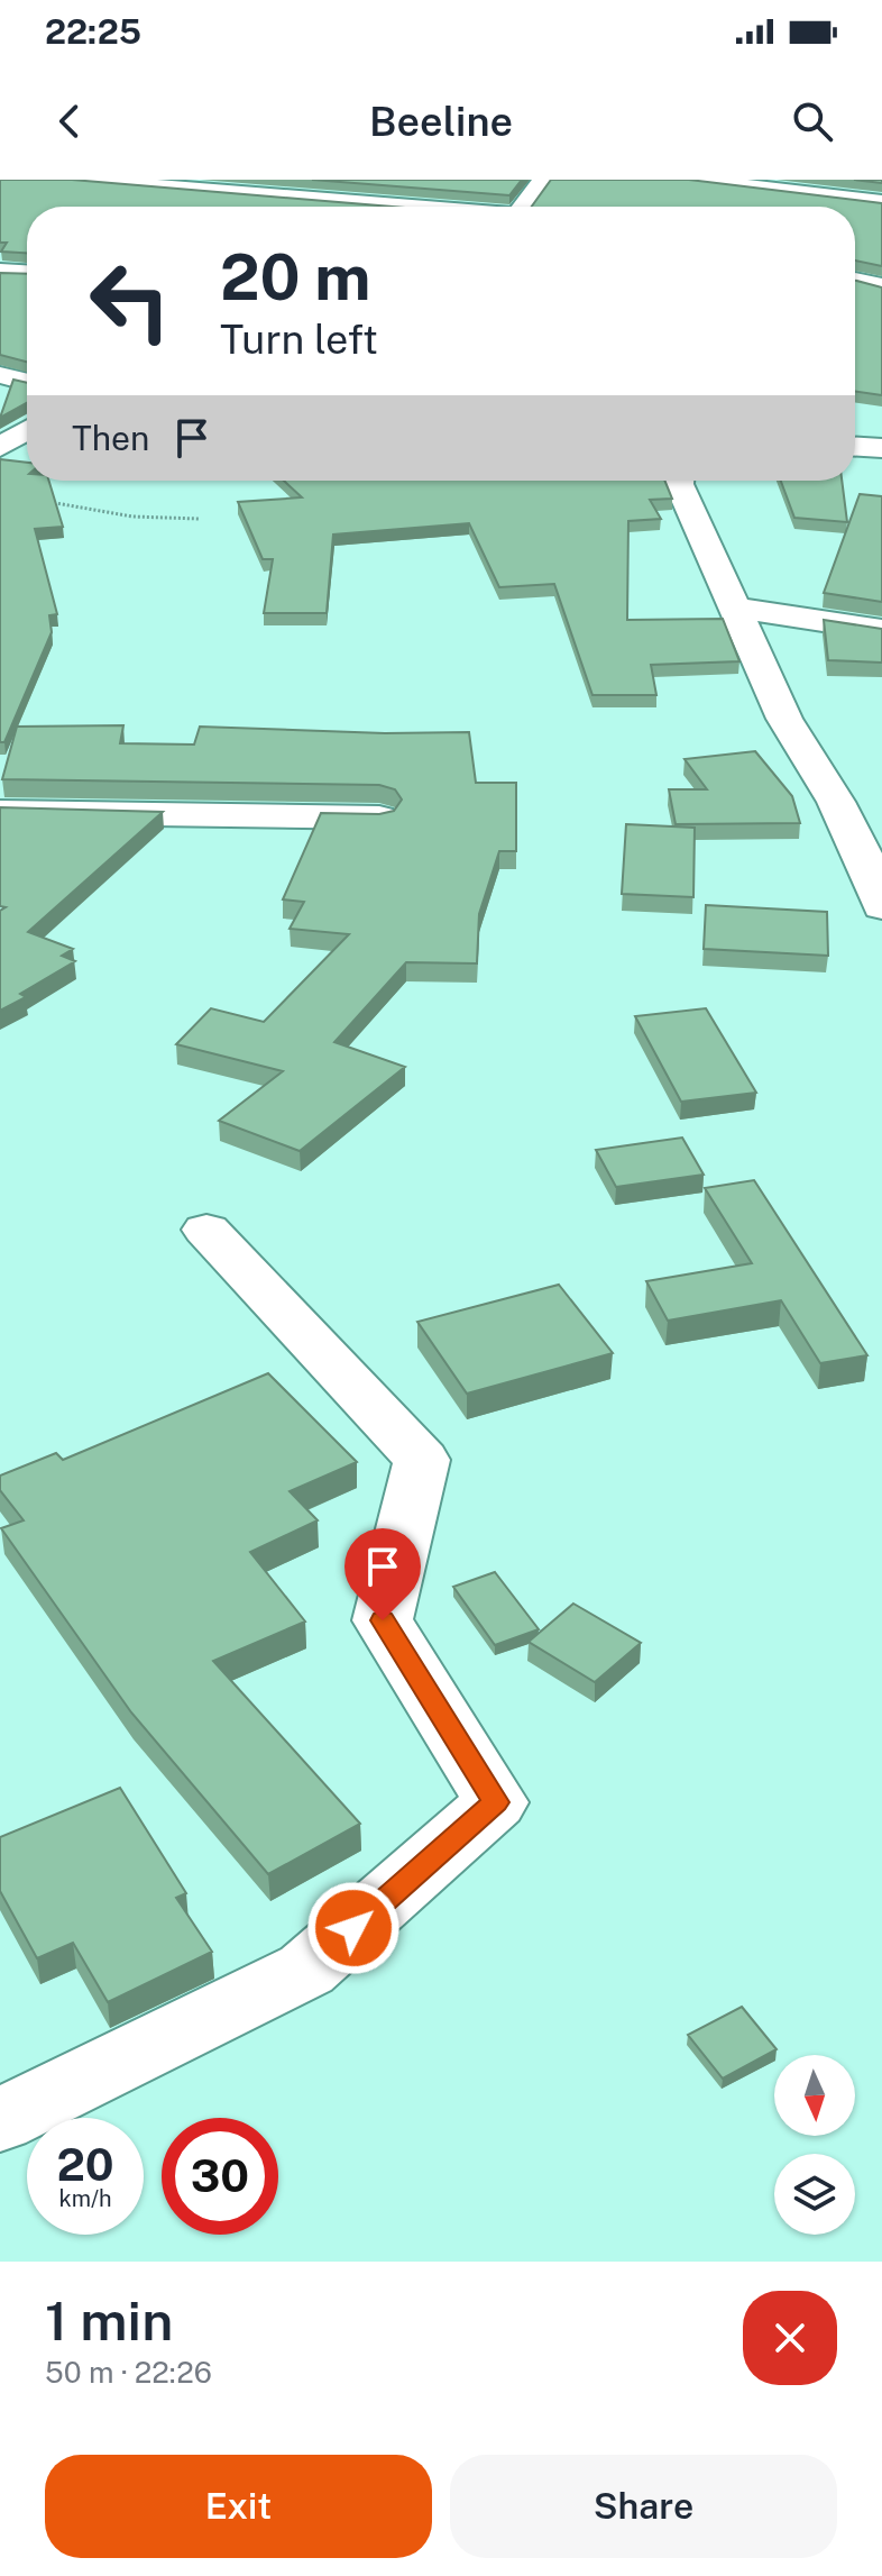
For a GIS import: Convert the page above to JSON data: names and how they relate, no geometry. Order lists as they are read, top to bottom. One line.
{"north":"bottom","page":{"status":"22:25","header":"Beeline","turn":["20 m","Turn left"],"then":"Then","speed":"20 km/h","limit":"30","heading":["1 min","50 m · 22:26"],"buttons":["Exit","Share"]}}
